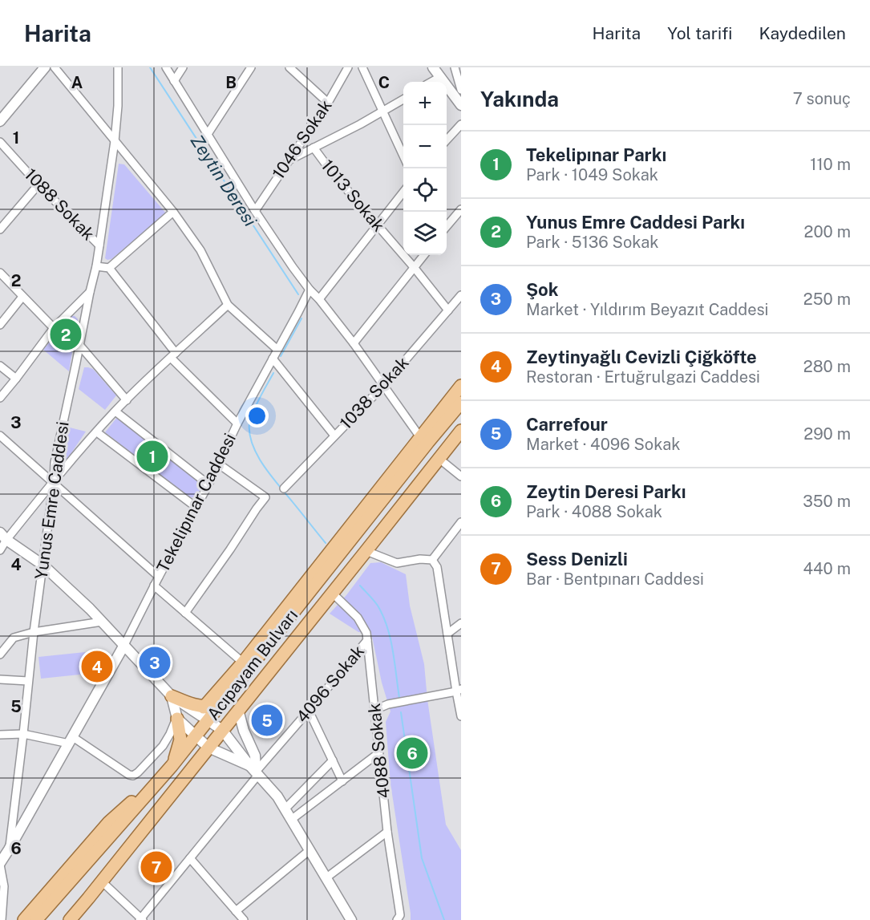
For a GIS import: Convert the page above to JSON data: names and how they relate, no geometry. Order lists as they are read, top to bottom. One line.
{"streets":{"main road":["Acıpayam Bulvarı"],"street":["1046 Sokak","1013 Sokak","1088 Sokak","1038 Sokak","Yunus Emre Caddesi","Tekelipınar Caddesi","4096 Sokak","4088 Sokak"]},"crossings":[["1013 Sokak","1038 Sokak"],["1088 Sokak","Yunus Emre Caddesi"],["Acıpayam Bulvarı","4088 Sokak"],["4096 Sokak","4088 Sokak"]],"water":["Zeytin Deresi"],"page":{"header":"Harita","nav":["Harita","Yol tarifi","Kaydedilen"],"heading":["Yakında","7 sonuç"],"map_buttons":["+","−"],"list":[{"mark":"1","name":"Tekelipınar Parkı","note":"Park · 1049 Sokak","value":"110 m"},{"mark":"2","name":"Yunus Emre Caddesi Parkı","note":"Park · 5136 Sokak","value":"200 m"},{"mark":"3","name":"Şok","note":"Market · Yıldırım Beyazıt Caddesi","value":"250 m"},{"mark":"4","name":"Zeytinyağlı Cevizli Çiğköfte","note":"Restoran · Ertuğrulgazi Caddesi","value":"280 m"},{"mark":"5","name":"Carrefour","note":"Market · 4096 Sokak","value":"290 m"},{"mark":"6","name":"Zeytin Deresi Parkı","note":"Park · 4088 Sokak","value":"350 m"},{"mark":"7","name":"Sess Denizli","note":"Bar · Bentpınarı Caddesi","value":"440 m"}],"pins":["2","1","3","4","5","6","7"]},"grid":{"columns":["A","B","C"],"rows":["1","2","3","4","5","6"]}}
